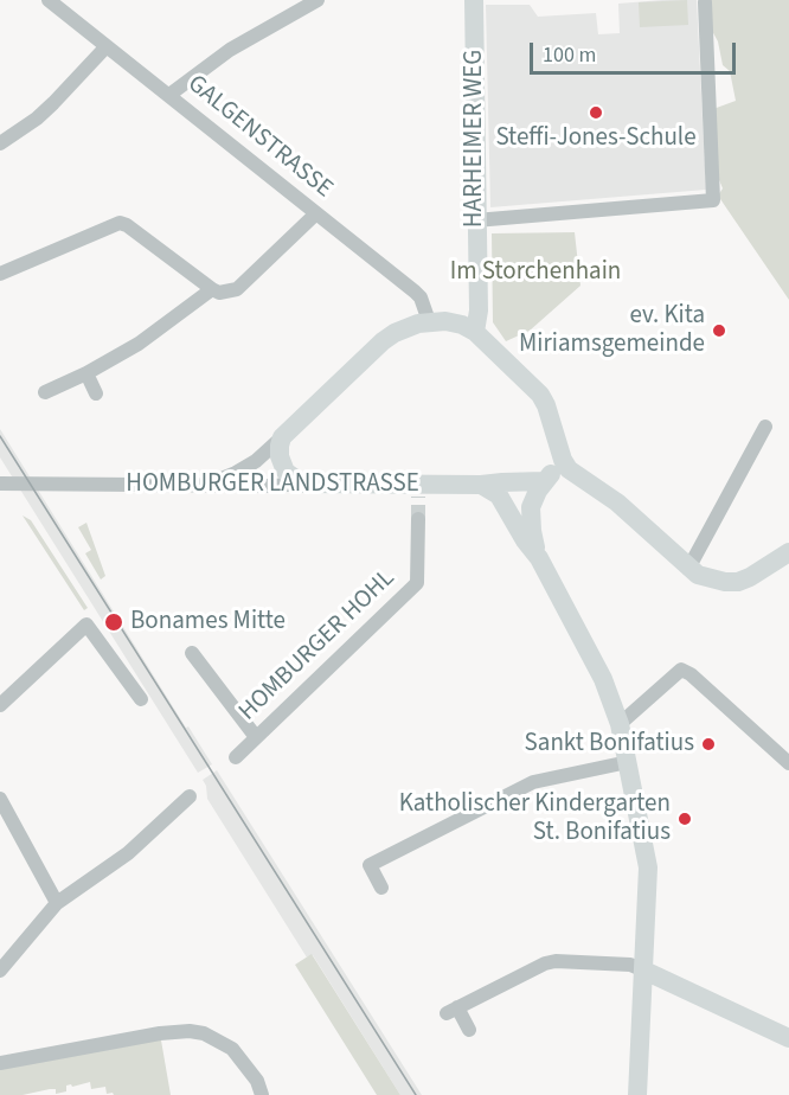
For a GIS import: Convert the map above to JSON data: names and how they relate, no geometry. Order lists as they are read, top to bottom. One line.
{"streets":{"street":["GALGENSTRASSE","HARHEIMER WEG","HOMBURGER LANDSTRASSE","HOMBURGER HOHL"]},"parks":["Im Storchenhain"],"places":["Steffi-Jones-Schule","ev. Kita Miriamsgemeinde","Bonames Mitte","Sankt Bonifatius","Katholischer Kindergarten St. Bonifatius"],"scale_bar":"100 m"}
